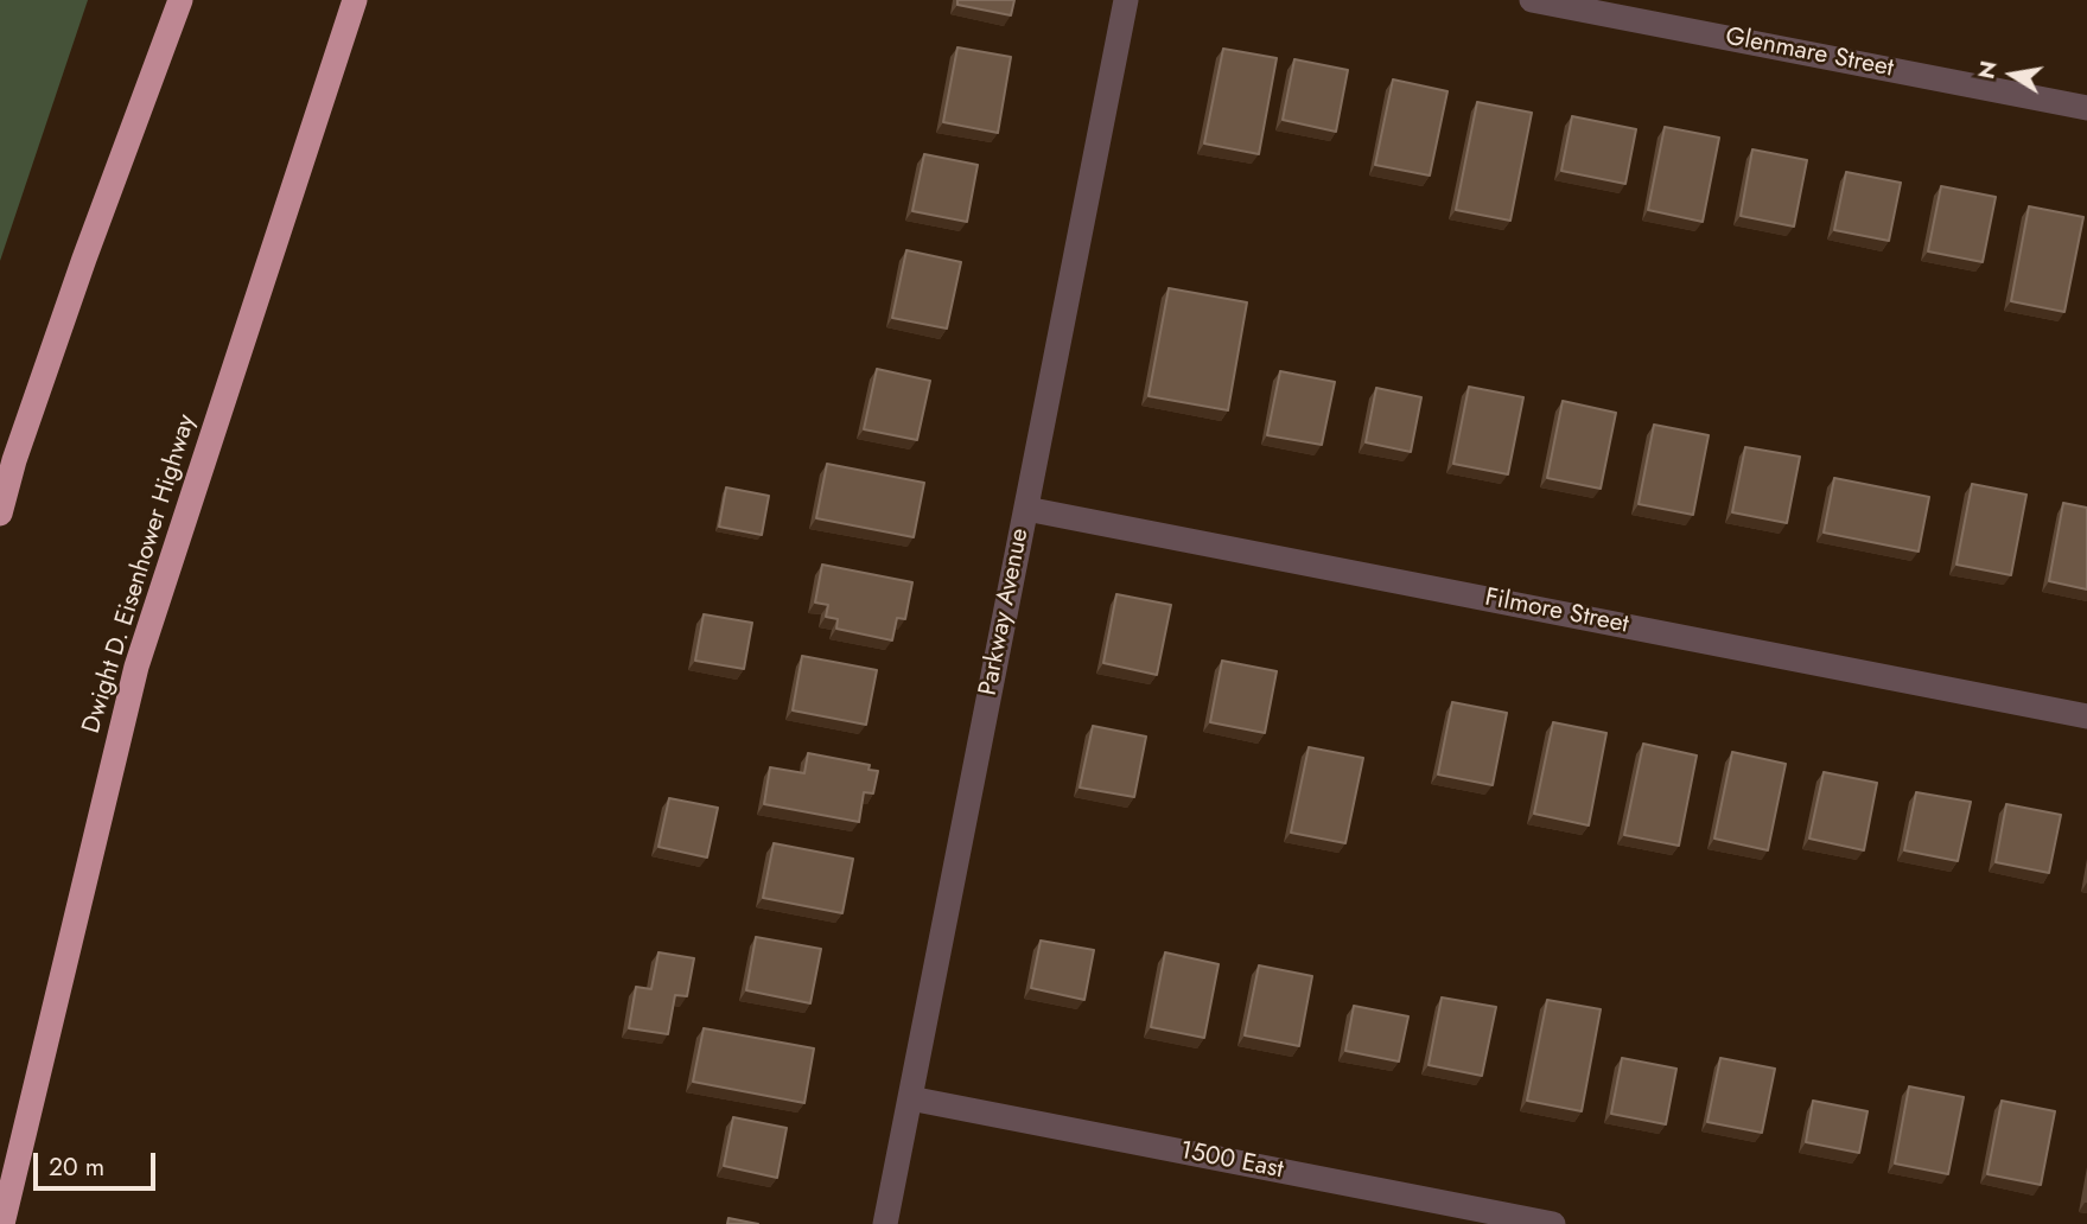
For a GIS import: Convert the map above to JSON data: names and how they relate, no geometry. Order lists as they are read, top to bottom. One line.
{"streets":{"highway":["Dwight D. Eisenhower Highway"],"street":["Glenmare Street","Parkway Avenue","Filmore Street","1500 East"]},"crossings":[["Parkway Avenue","Filmore Street"],["Parkway Avenue","1500 East"]],"scale_bar":"20 m","north":"left"}
